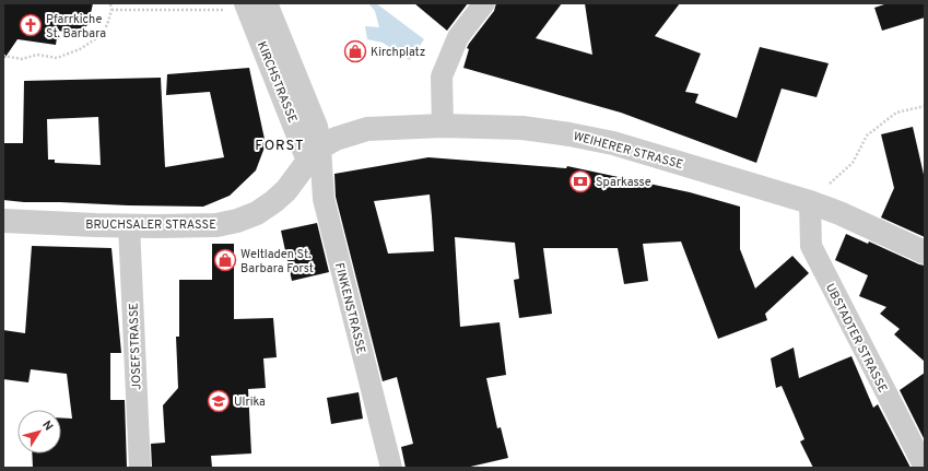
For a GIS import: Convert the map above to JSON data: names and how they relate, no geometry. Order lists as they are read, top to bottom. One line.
{"streets":{"street":["KIRCHSTRASSE","WEIHERER STRASSE","BRUCHSALER STRASSE","FINKENSTRASSE","UBSTADTER STRASSE","JOSEFSTRASSE"]},"crossings":[["KIRCHSTRASSE","WEIHERER STRASSE"],["KIRCHSTRASSE","BRUCHSALER STRASSE"],["KIRCHSTRASSE","FINKENSTRASSE"],["WEIHERER STRASSE","BRUCHSALER STRASSE"],["WEIHERER STRASSE","FINKENSTRASSE"],["WEIHERER STRASSE","UBSTADTER STRASSE"],["BRUCHSALER STRASSE","FINKENSTRASSE"],["BRUCHSALER STRASSE","JOSEFSTRASSE"]],"districts":["FORST"],"places":{"church":["Pfarrkiche St. Barbara"],"shop":["Kirchplatz","Weltladen St. Barbara Forst"],"bank":["Sparkasse"],"school or university":["Ulrika"]},"north":"top right"}
